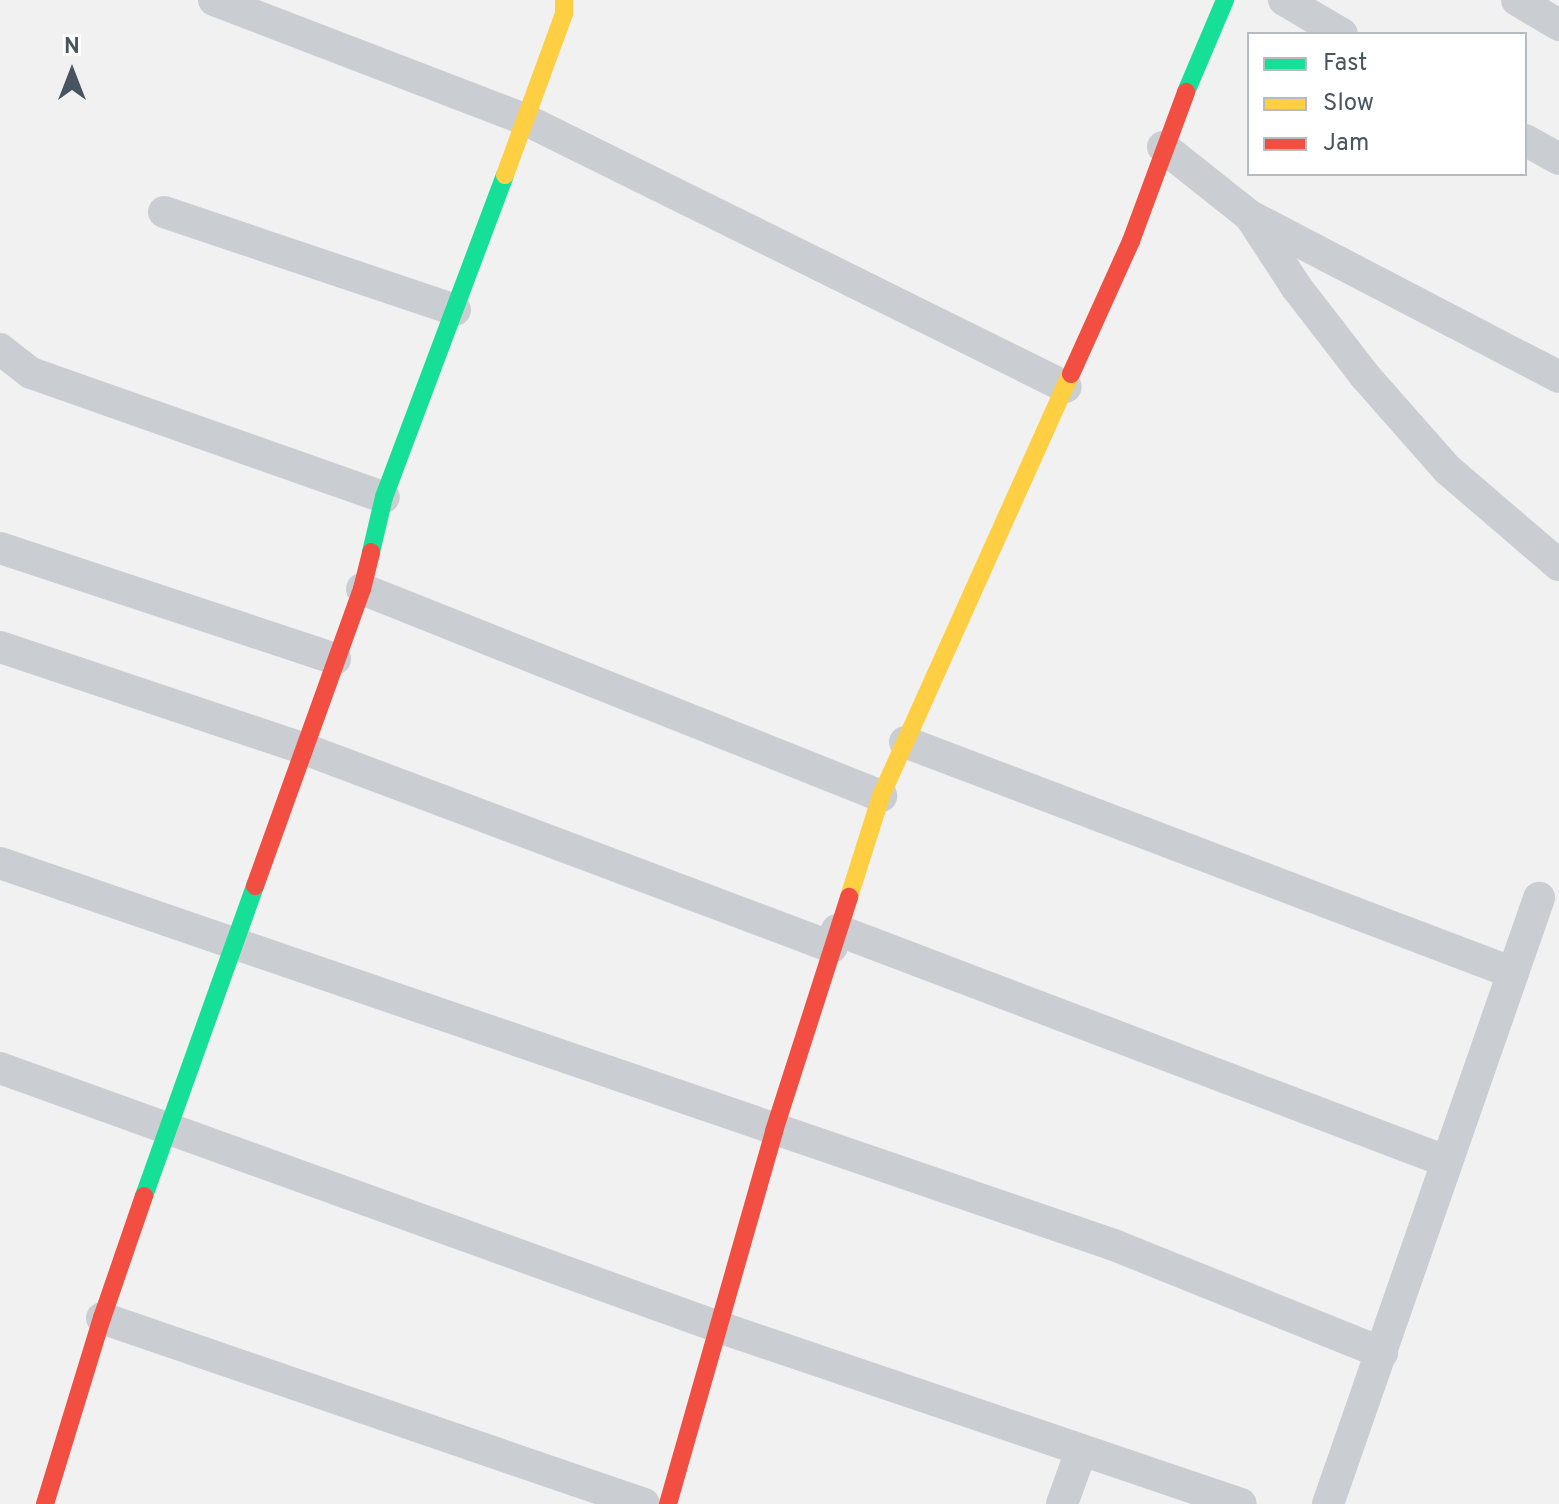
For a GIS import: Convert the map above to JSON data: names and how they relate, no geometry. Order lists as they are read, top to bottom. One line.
{"legend":["Fast","Slow","Jam"],"north":"top"}
